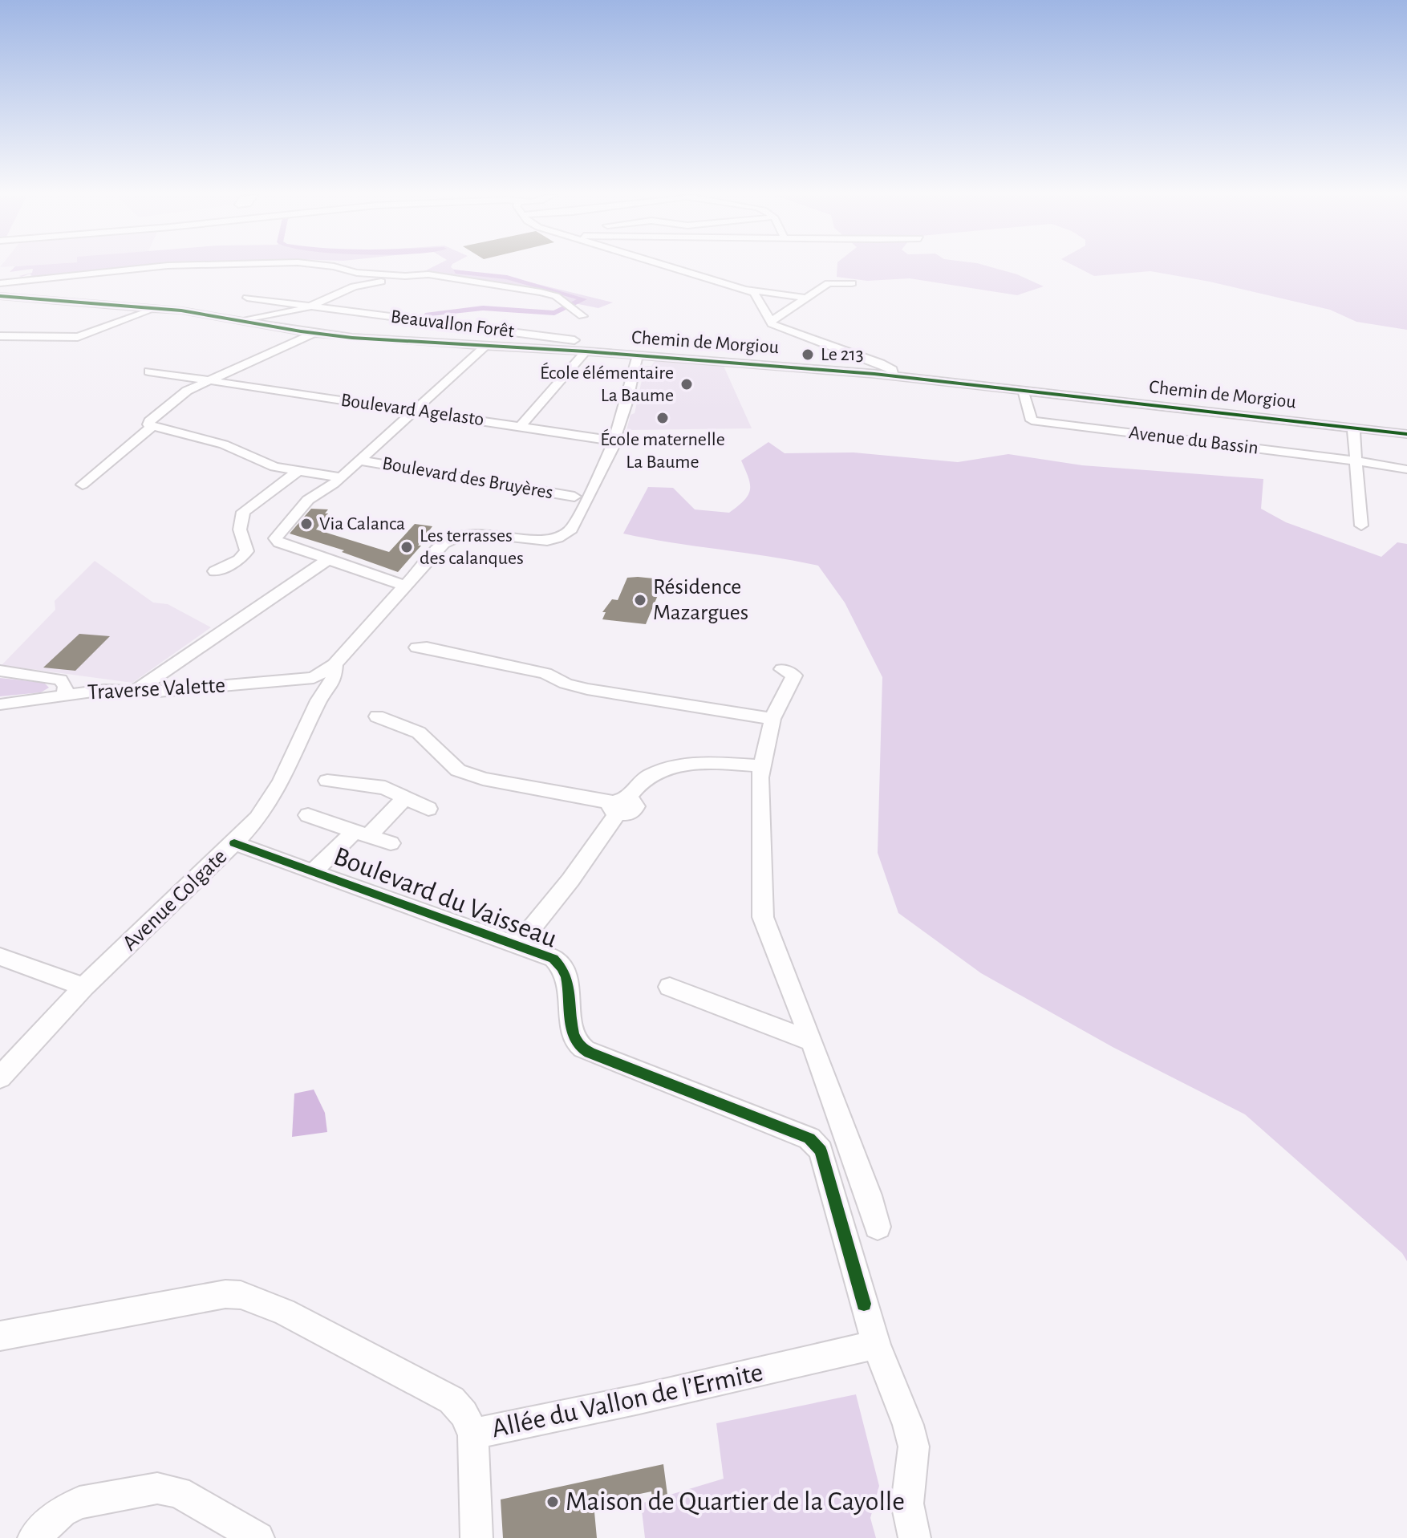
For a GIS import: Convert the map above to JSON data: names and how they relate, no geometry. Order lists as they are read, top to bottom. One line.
{"streets":{"street":["Beauvallon Forêt","Chemin de Morgiou","Boulevard Agelasto","Avenue du Bassin","Boulevard des Bruyères","Traverse Valette","Boulevard du Vaisseau","Avenue Colgate","Allée du Vallon de l’Ermite"]},"crossings":[["Chemin de Morgiou","Avenue du Bassin"],["Chemin de Morgiou","Avenue Colgate"],["Boulevard Agelasto","Avenue Colgate"],["Traverse Valette","Avenue Colgate"],["Boulevard du Vaisseau","Avenue Colgate"],["Boulevard du Vaisseau","Allée du Vallon de l’Ermite"]],"places":["Le 213","École élémentaire La Baume","École maternelle La Baume","Via Calanca","Les terrasses des calanques","Résidence Mazargues","Maison de Quartier de la Cayolle"]}
